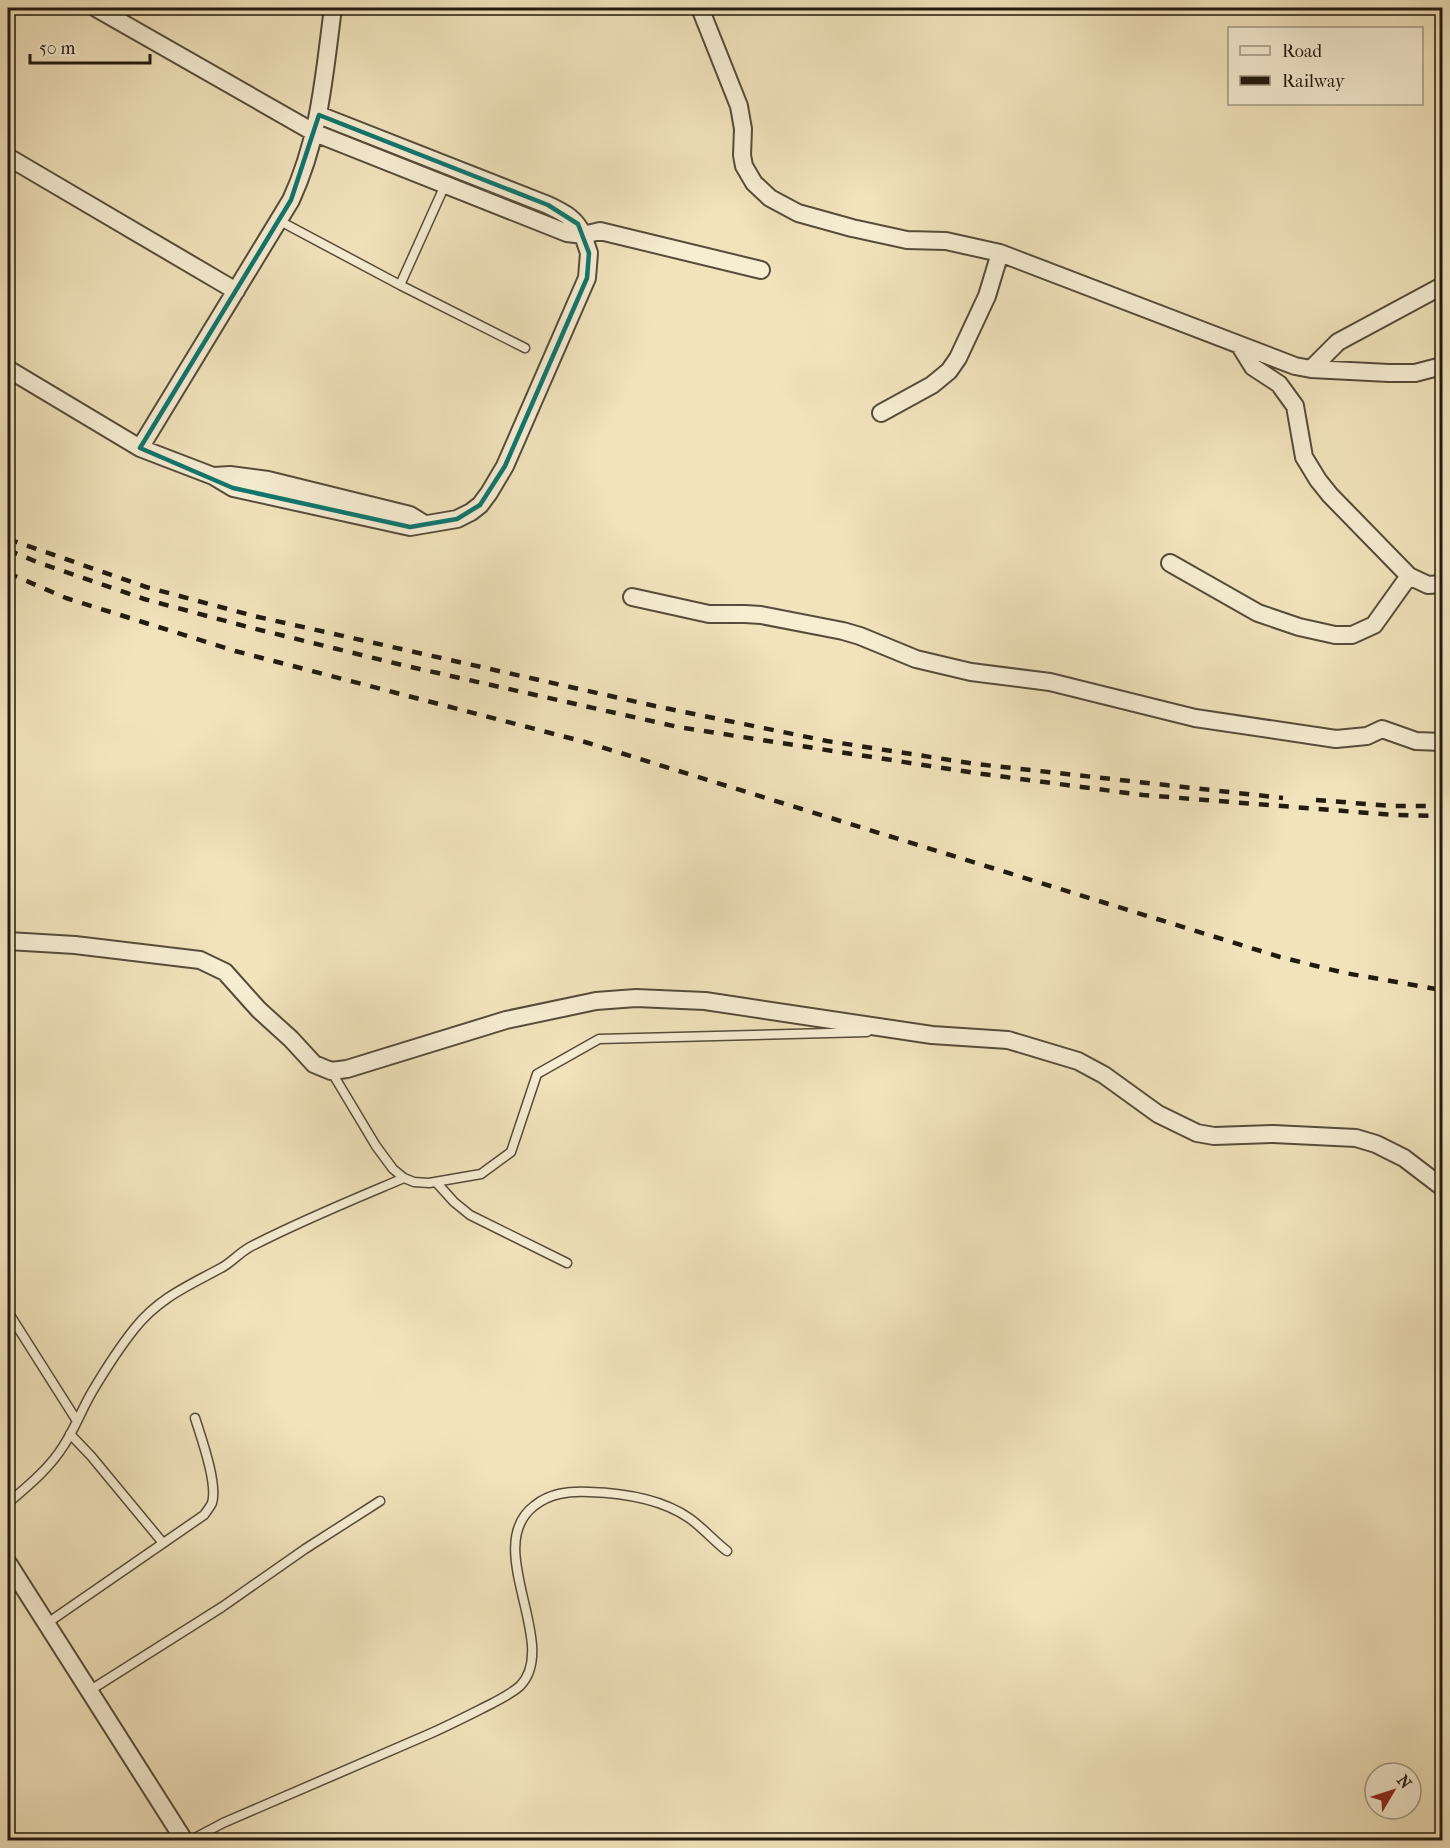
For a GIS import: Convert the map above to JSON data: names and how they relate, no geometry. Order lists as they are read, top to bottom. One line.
{"legend":["Road","Railway"],"scale_bar":"50 m","north":"top right"}
